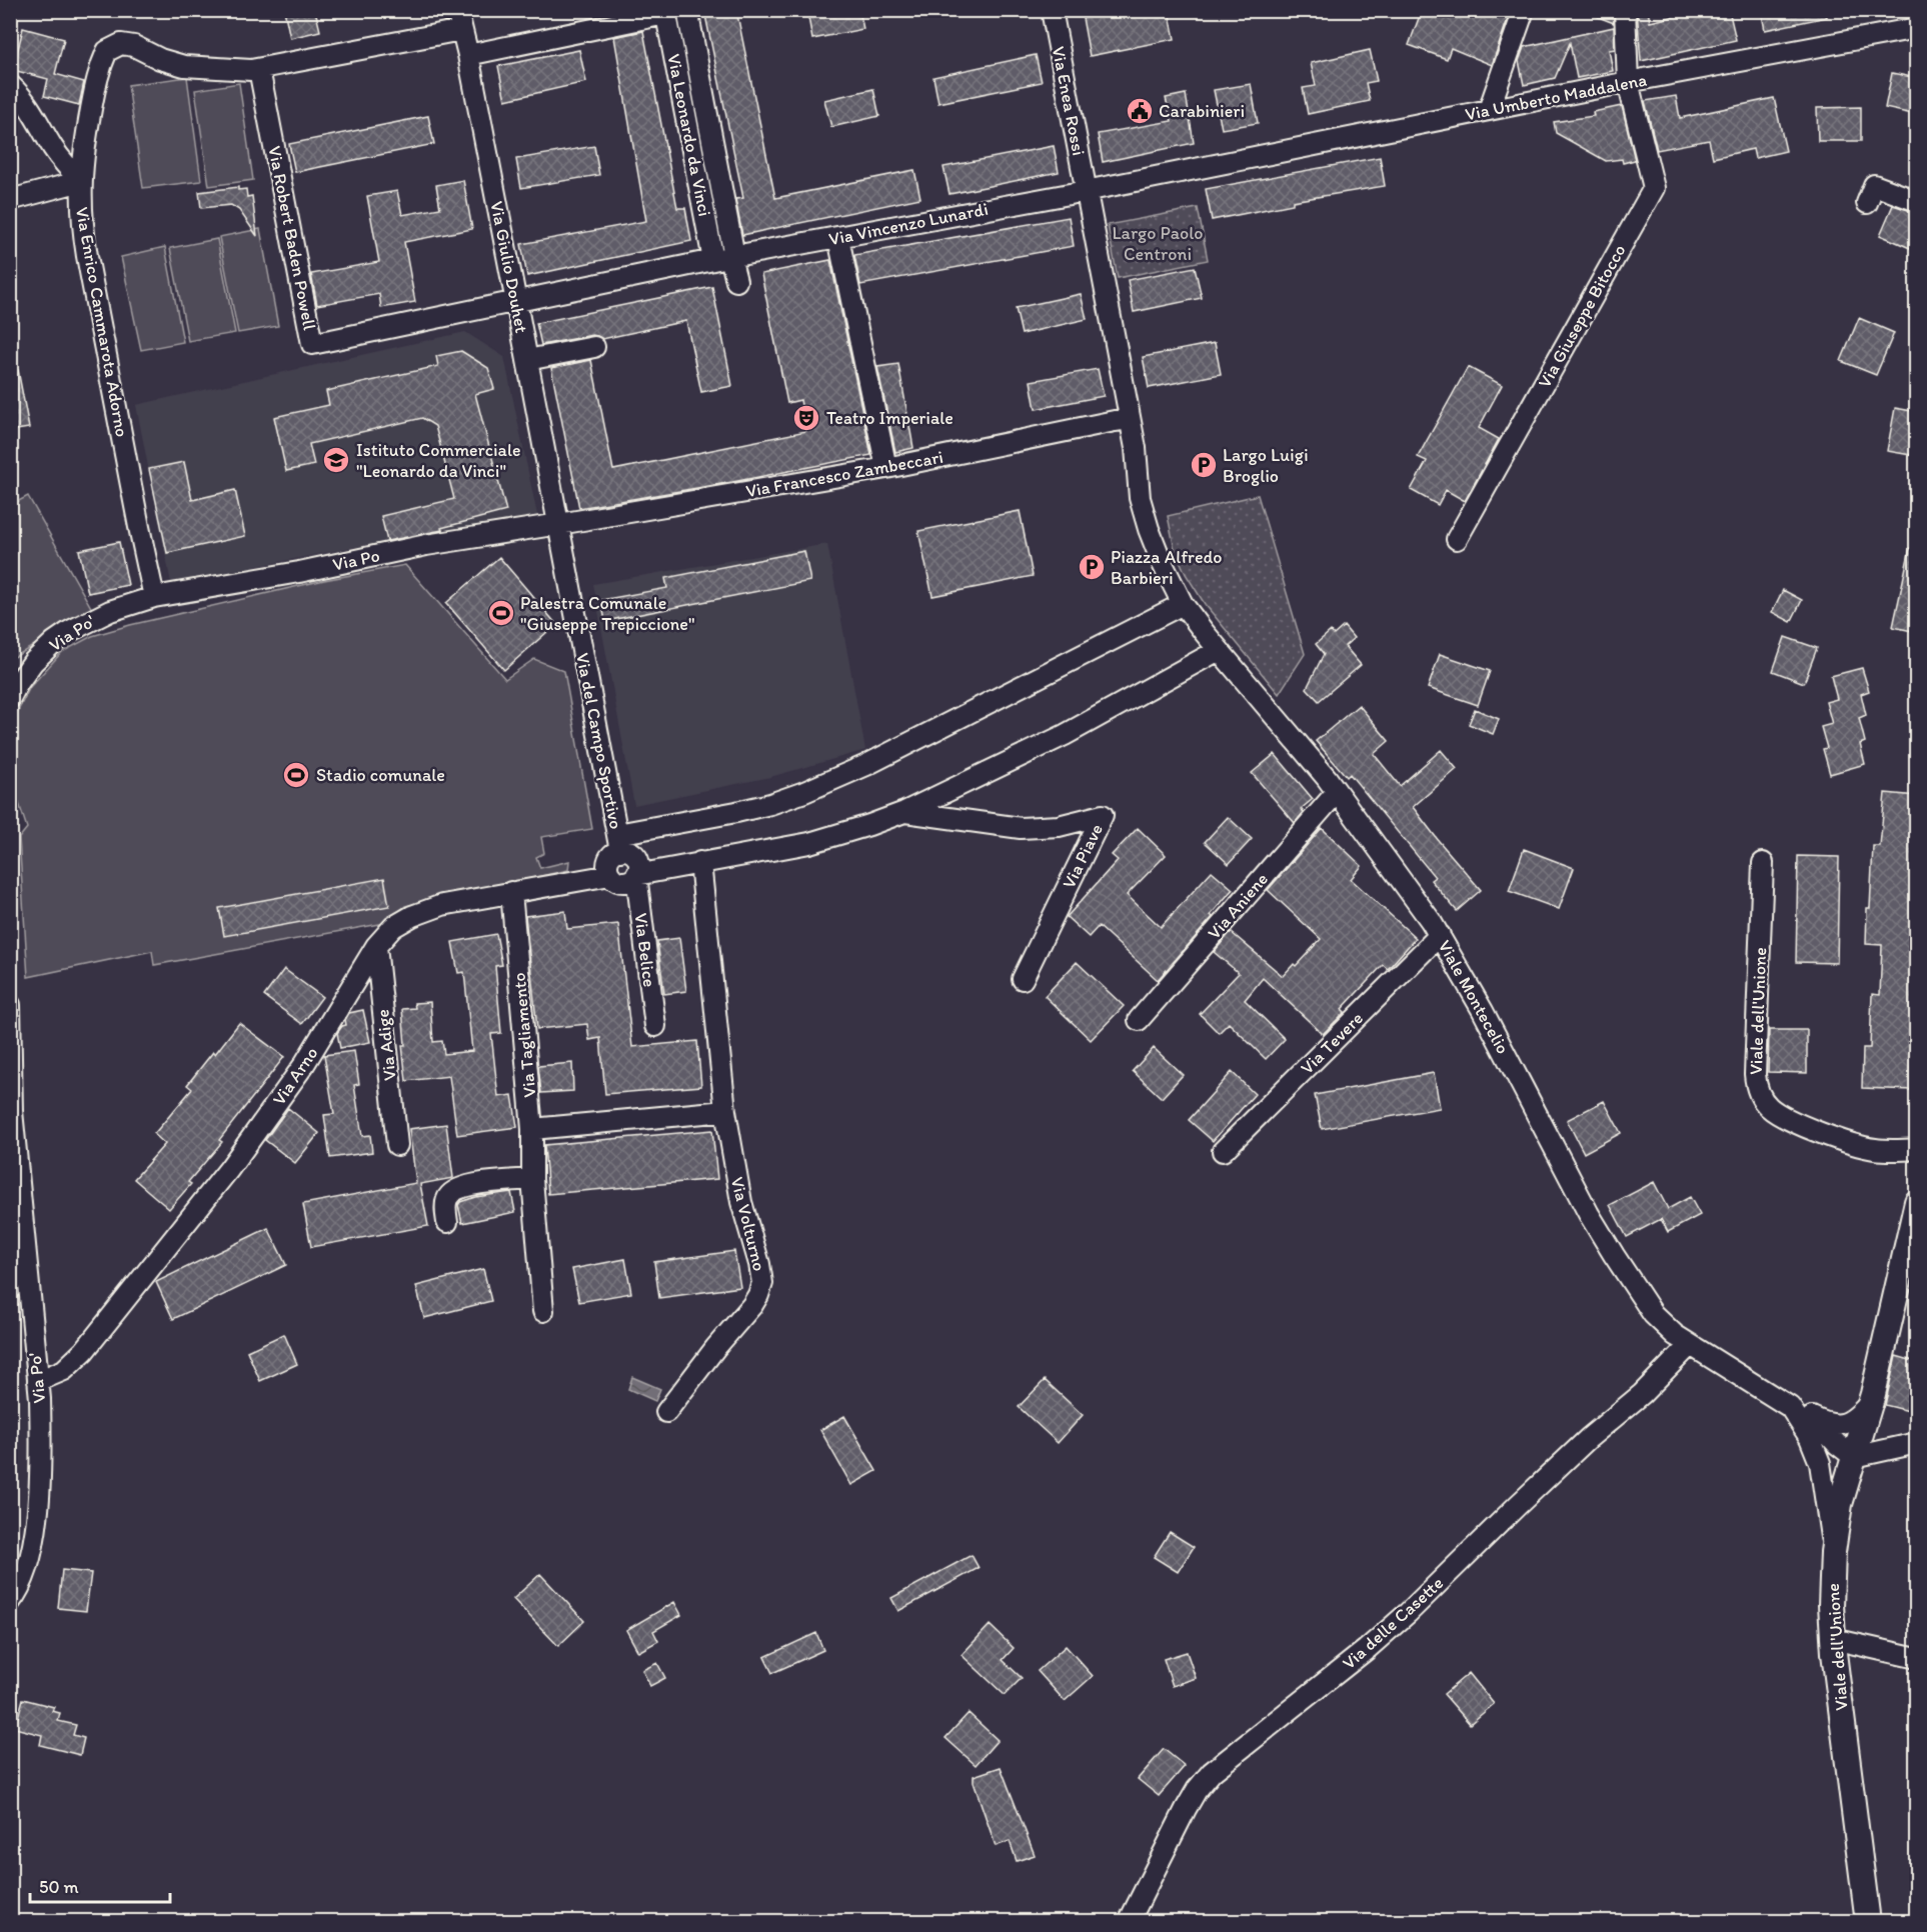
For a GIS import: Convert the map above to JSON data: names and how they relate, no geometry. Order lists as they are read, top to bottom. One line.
{"streets":{"main road":["Viale dell'Unione"],"street":["Via Umberto Maddalena","Via Enea Rossi","Via Leonardo da Vinci","Via Vincenzo Lunardi","Via Robert Baden Powell","Via Giulio Douhet","Via Giuseppe Bitocco","Via Enrico Cammarota Adorno","Via Francesco Zambeccari","Via Po","Via Po'","Via del Campo Sportivo","Via Piave","Via Aniene","Via Belice","Viale Montecelio","Via Tagliamento","Via Tevere","Via Adige","Via Arno","Via Volturno","Via delle Casette"]},"crossings":[["Via Umberto Maddalena","Via Enea Rossi"],["Via Umberto Maddalena","Via Vincenzo Lunardi"],["Via Umberto Maddalena","Via Giuseppe Bitocco"],["Via Enea Rossi","Via Vincenzo Lunardi"],["Via Enea Rossi","Via Francesco Zambeccari"],["Via Enea Rossi","Viale Montecelio"],["Via Leonardo da Vinci","Via Vincenzo Lunardi"],["Via Vincenzo Lunardi","Via Robert Baden Powell"],["Via Vincenzo Lunardi","Via Giulio Douhet"],["Via Robert Baden Powell","Via Giulio Douhet"],["Via Robert Baden Powell","Via Enrico Cammarota Adorno"],["Via Giulio Douhet","Via Enrico Cammarota Adorno"],["Via Giulio Douhet","Via Francesco Zambeccari"],["Via Giulio Douhet","Via Po"],["Via Giulio Douhet","Via del Campo Sportivo"],["Via Enrico Cammarota Adorno","Via Po"],["Via Enrico Cammarota Adorno","Via Po'"],["Via Francesco Zambeccari","Via Po"],["Via Francesco Zambeccari","Via del Campo Sportivo"],["Via Francesco Zambeccari","Viale Montecelio"],["Via Po","Via Po'"],["Via Po","Via del Campo Sportivo"],["Via Po'","Via Arno"],["Via del Campo Sportivo","Via Belice"],["Via Aniene","Viale Montecelio"],["Via Belice","Via Arno"],["Viale Montecelio","Viale dell'Unione"],["Viale Montecelio","Via Tevere"],["Viale Montecelio","Via delle Casette"],["Via Tagliamento","Via Arno"],["Via Adige","Via Arno"]],"parks":["Largo Paolo Centroni"],"places":{"public building":["Carabinieri"],"theatre":["Teatro Imperiale"],"school or university":["Istituto Commerciale \"Leonardo da Vinci\""],"parking":["Largo Luigi Broglio","Piazza Alfredo Barbieri"],"sports":["Palestra Comunale \"Giuseppe Trepiccione\"","Stadio comunale"]},"scale_bar":"50 m"}
